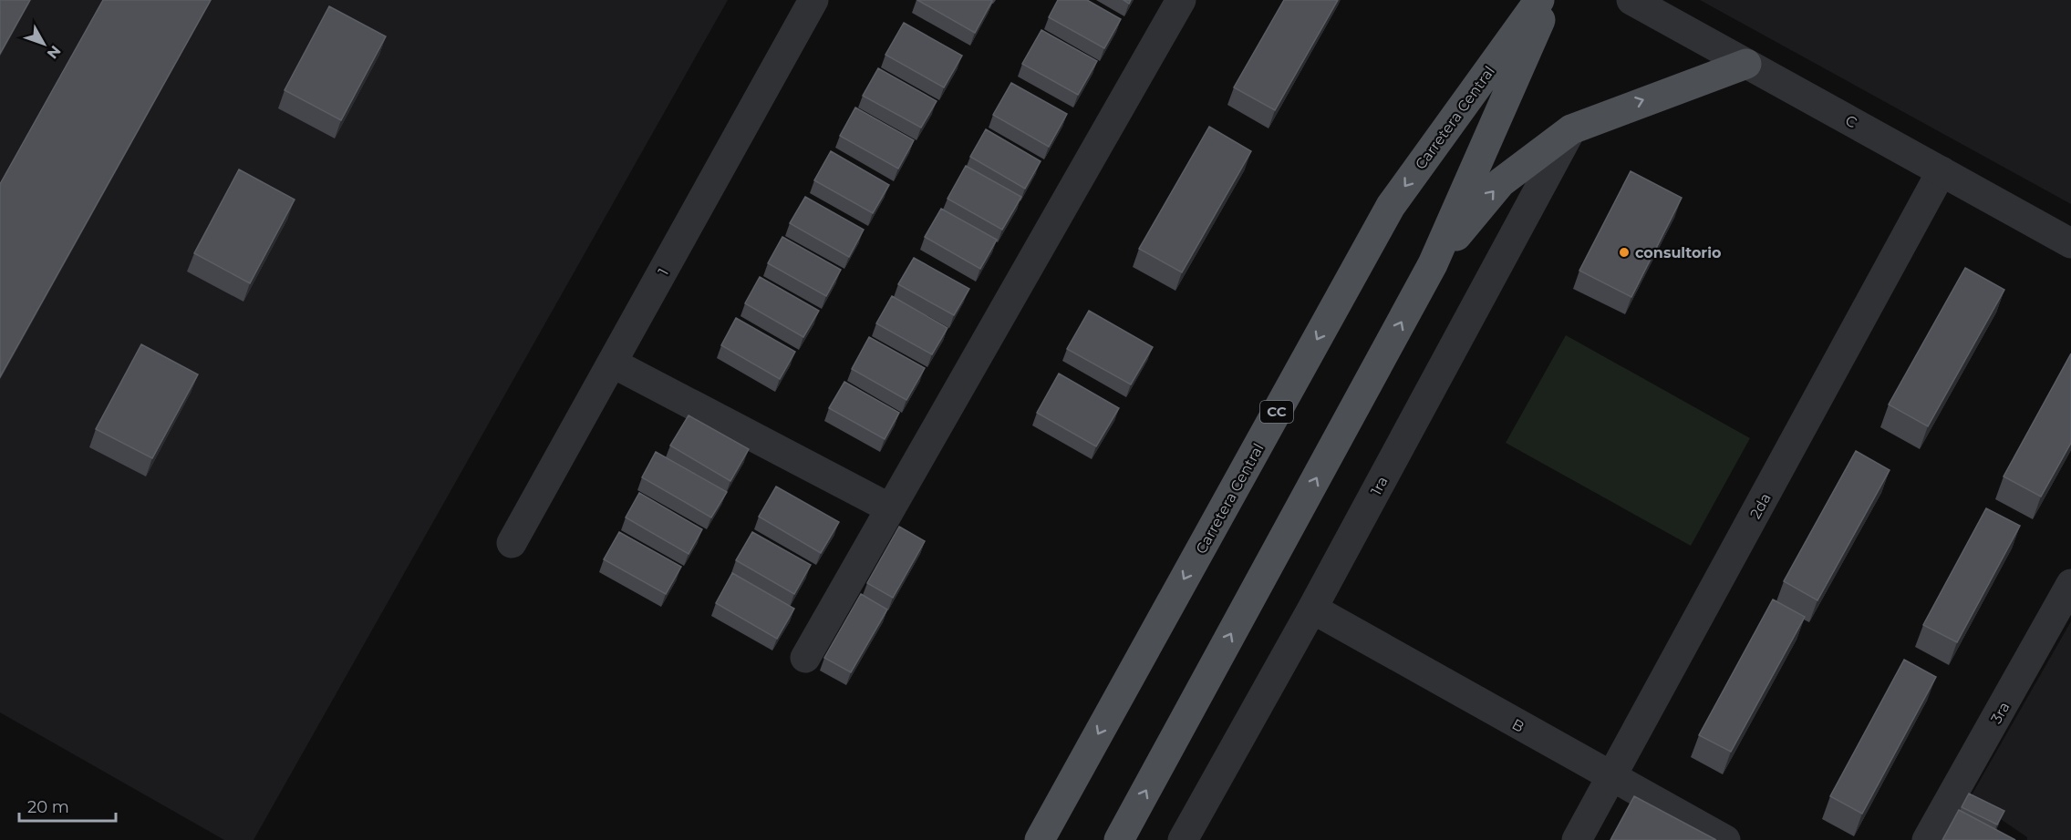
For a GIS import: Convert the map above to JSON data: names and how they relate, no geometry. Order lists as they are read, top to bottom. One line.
{"streets":{"main road":["Carretera Central","CC"],"street":["C","1","1ra","2da","3ra","B"]},"crossings":[["C","2da"],["1ra","B"],["2da","B"]],"places":["consultorio"],"scale_bar":"20 m","north":"bottom right"}
